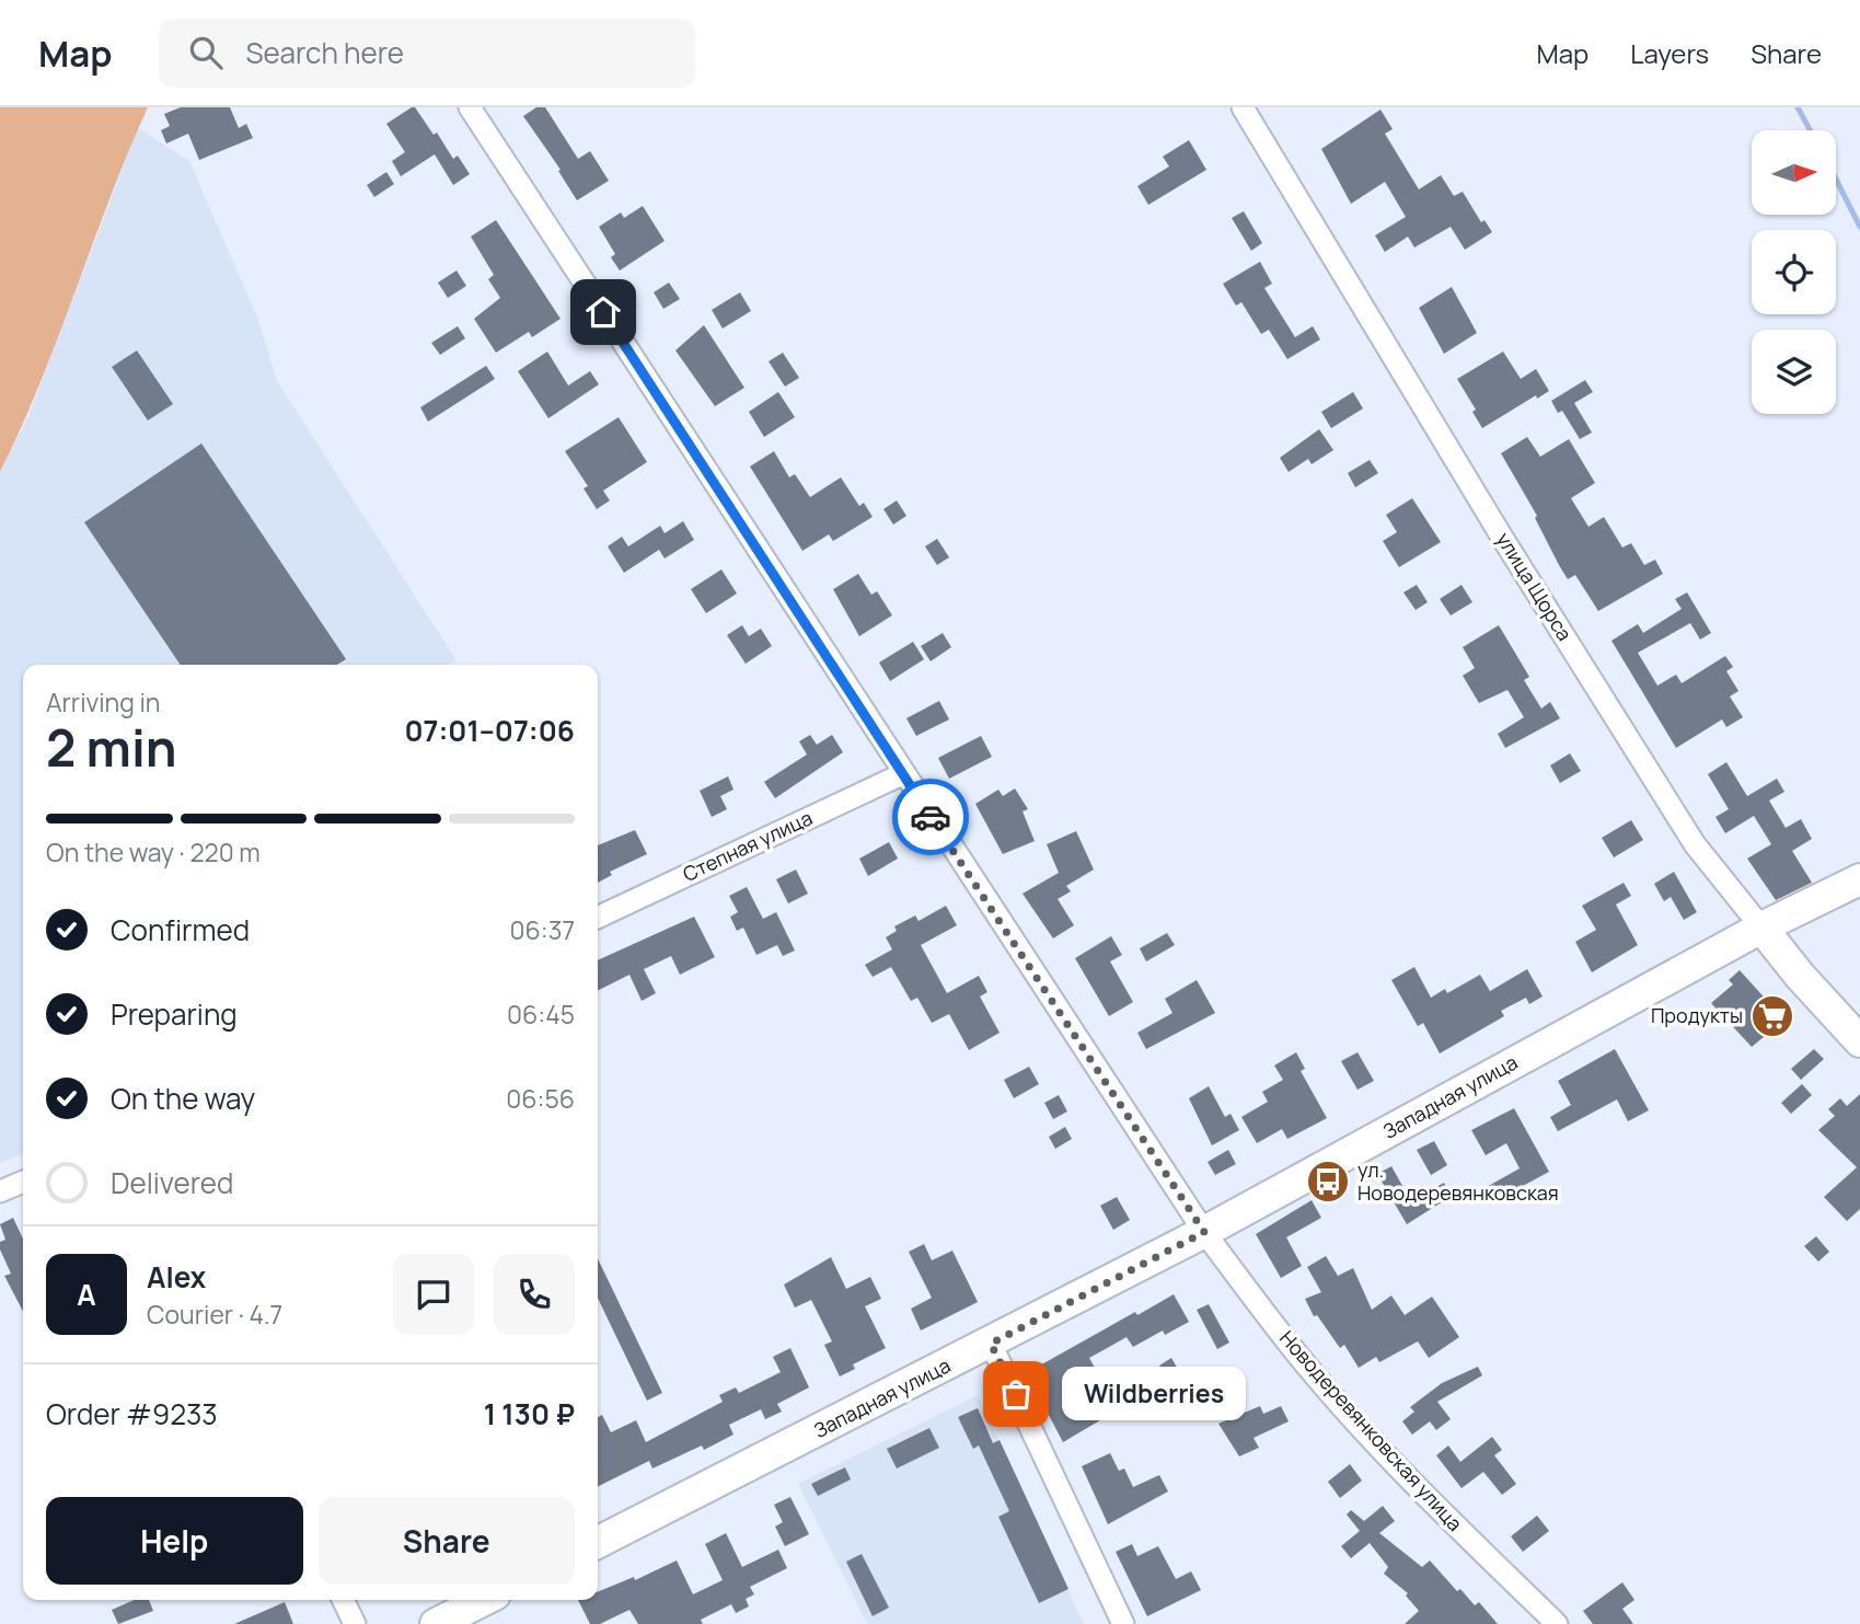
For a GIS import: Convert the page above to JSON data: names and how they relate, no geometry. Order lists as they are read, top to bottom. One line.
{"streets":{"main road":["улица Щорса","Западная улица"],"street":["Степная улица","Новодеревянковская улица"]},"crossings":[["улица Щорса","Западная улица"],["Степная улица","Новодеревянковская улица"],["Западная улица","Новодеревянковская улица"]],"places":{"supermarket":["Продукты"],"bus stop":["ул. Новодеревянковская"],"other":["Wildberries"]},"north":"right","page":{"header":"Map","search":"Search here","nav":["Map","Layers","Share"],"heading":["2 min","Arriving in","07:01–07:06"],"panel":["Alex","Courier · 4.7","Order #9233","1 130 ₽"],"bar":"On the way · 220 m","list":[["Confirmed","06:37"],["Preparing","06:45"],["On the way","06:56"],"Delivered"],"round":"A","bubble":"Wildberries","buttons":["Help","Share"]}}
